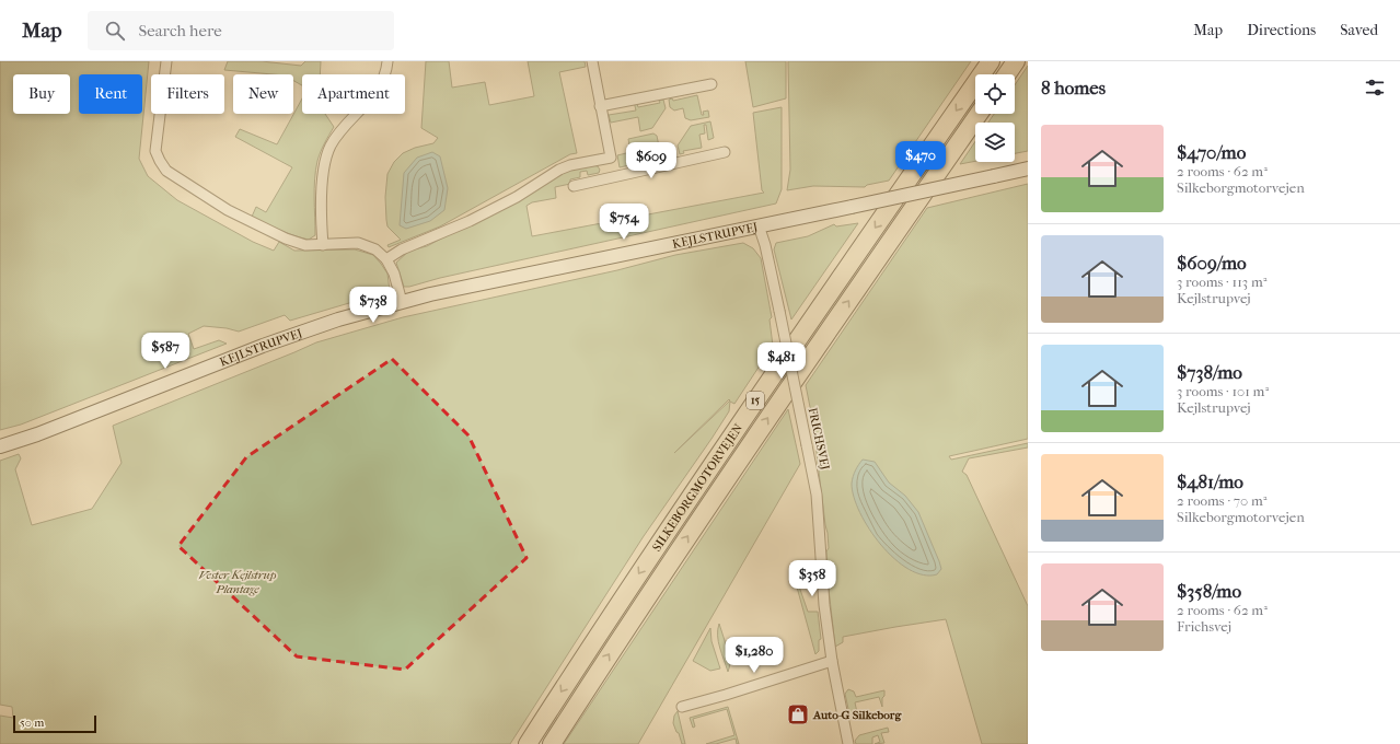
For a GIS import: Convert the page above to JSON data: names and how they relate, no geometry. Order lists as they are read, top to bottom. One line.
{"streets":{"highway":["15","SILKEBORGMOTORVEJEN"],"street":["KEJLSTRUPVEJ","FRICHSVEJ"]},"crossings":[["KEJLSTRUPVEJ","FRICHSVEJ"]],"parks":["Vester Kejlstrup Plantage"],"places":{"shop":["Auto-G Silkeborg"]},"scale_bar":"50 m","page":{"header":"Map","search":"Search here","nav":["Map","Directions","Saved"],"heading":"8 homes","chip":["Buy","Rent","Filters","New","Apartment"],"list":[{"name":"$470/mo","note":"2 rooms · 62 m² · Silkeborgmotorvejen"},{"name":"$609/mo","note":"3 rooms · 113 m² · Kejlstrupvej"},{"name":"$738/mo","note":"3 rooms · 101 m² · Kejlstrupvej"},{"name":"$481/mo","note":"2 rooms · 70 m² · Silkeborgmotorvejen"},{"name":"$358/mo","note":"2 rooms · 62 m² · Frichsvej"}],"price":["$470","$609","$754","$738","$587","$481","$358","$1,280"],"scale":"50 m"}}
